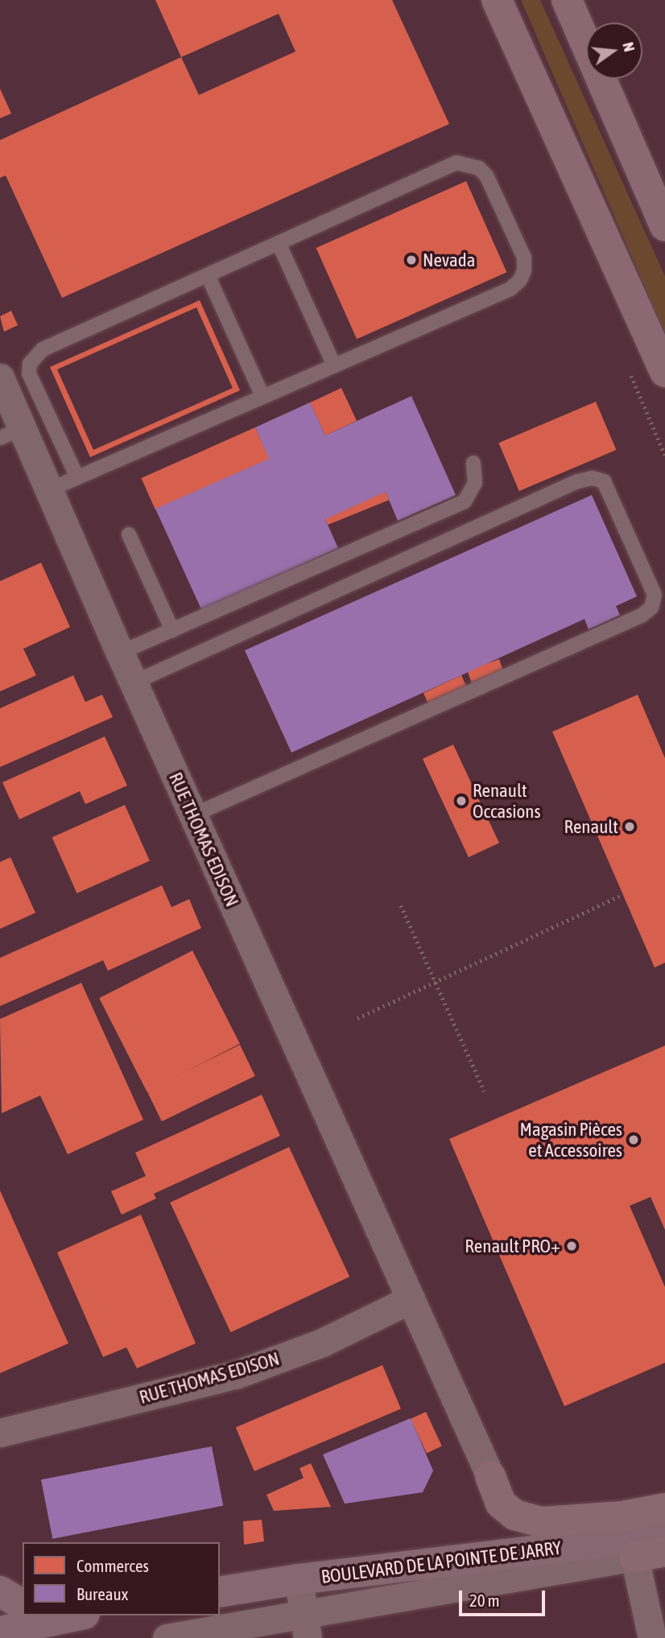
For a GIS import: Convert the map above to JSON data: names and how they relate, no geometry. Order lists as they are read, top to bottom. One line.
{"streets":{"main road":["BOULEVARD DE LA POINTE DE JARRY"],"street":["RUE THOMAS EDISON"]},"places":["Nevada","Renault Occasions","Renault","Magasin Pièces et Accessoires","Renault PRO+"],"legend":["Commerces","Bureaux"],"scale_bar":"20 m","north":"right"}
